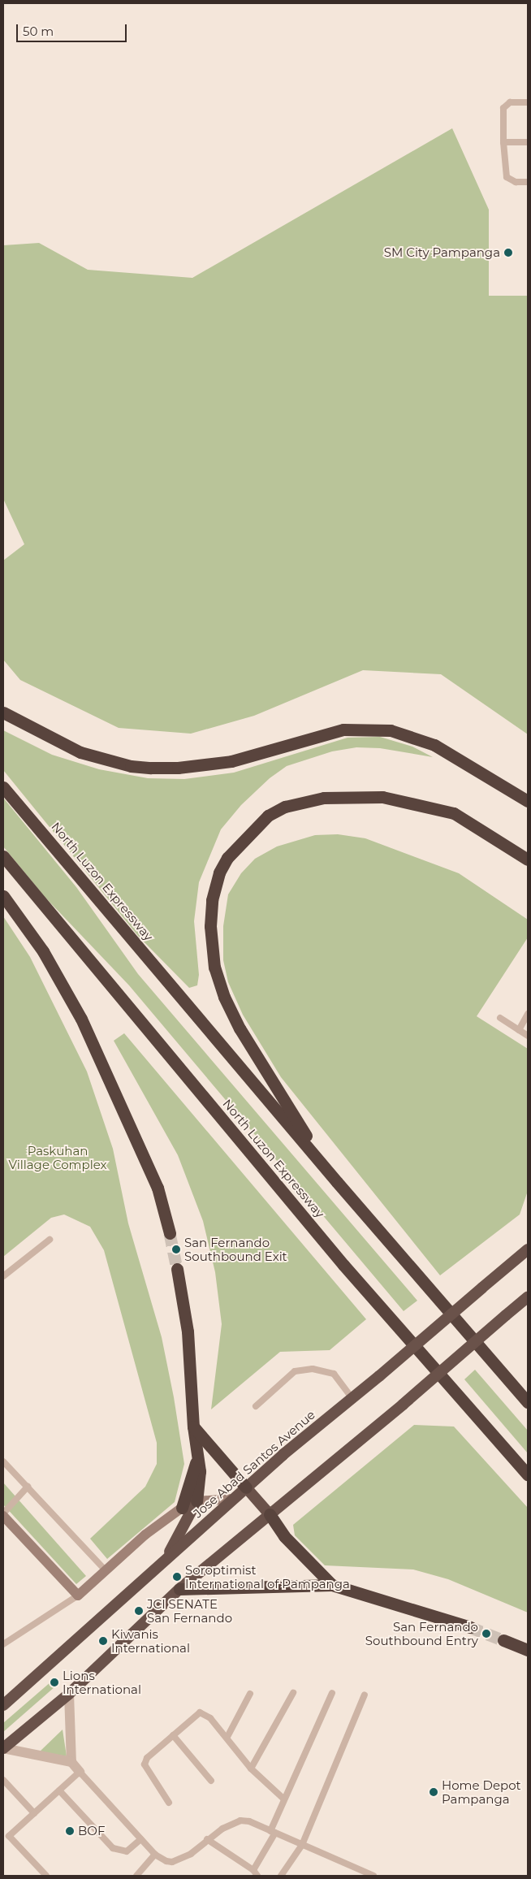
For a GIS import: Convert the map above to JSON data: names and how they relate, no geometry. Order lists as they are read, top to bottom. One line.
{"streets":{"highway":["North Luzon Expressway","Jose Abad Santos Avenue"]},"parks":["Paskuhan Village Complex"],"places":["SM City Pampanga","San Fernando Southbound Exit","Soroptimist International of Pampanga","JCI SENATE San Fernando","San Fernando Southbound Entry","Kiwanis International","Lions International","Home Depot Pampanga","BOF"],"scale_bar":"50 m"}
